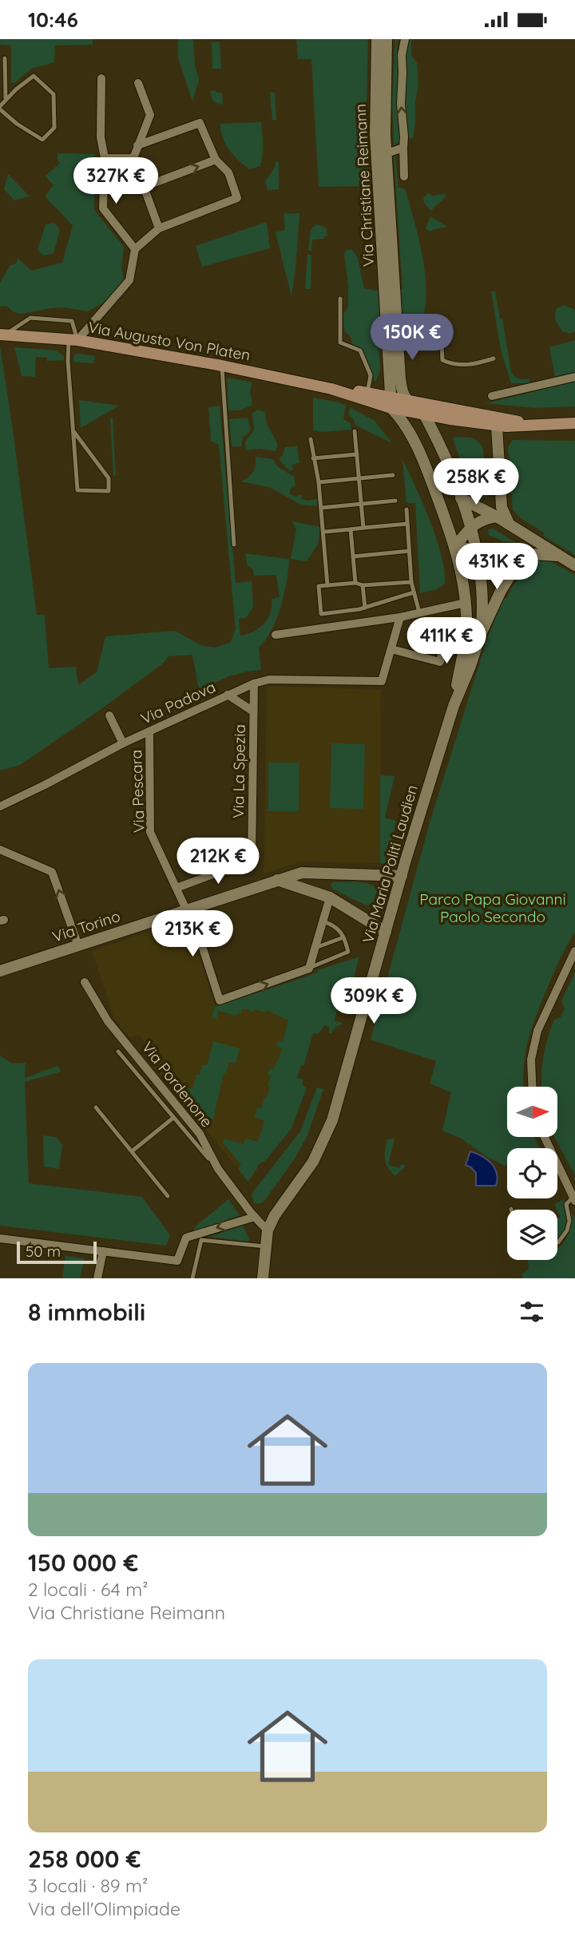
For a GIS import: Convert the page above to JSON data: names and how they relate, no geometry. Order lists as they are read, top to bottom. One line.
{"streets":{"main road":["Via Augusto Von Platen"],"street":["Via Christiane Reimann","Via Padova","Via La Spezia","Via Pescara","Via Maria Politi Laudien","Via Torino","Via Pordenone"]},"crossings":[["Via Padova","Via La Spezia"],["Via Padova","Via Pescara"],["Via La Spezia","Via Pescara"],["Via Pescara","Via Torino"],["Via Maria Politi Laudien","Via Torino"],["Via Maria Politi Laudien","Via Pordenone"]],"parks":["Parco Papa Giovanni Paolo Secondo"],"scale_bar":"50 m","north":"right","page":{"status":"10:46","price":["327K €","150K €","258K €","431K €","411K €","212K €","213K €","309K €"],"scale":"50 m","heading":"8 immobili","list":[{"name":"150 000 €","note":"2 locali · 64 m² · Via Christiane Reimann"},{"name":"258 000 €","note":"3 locali · 89 m² · Via dell'Olimpiade"}]}}
